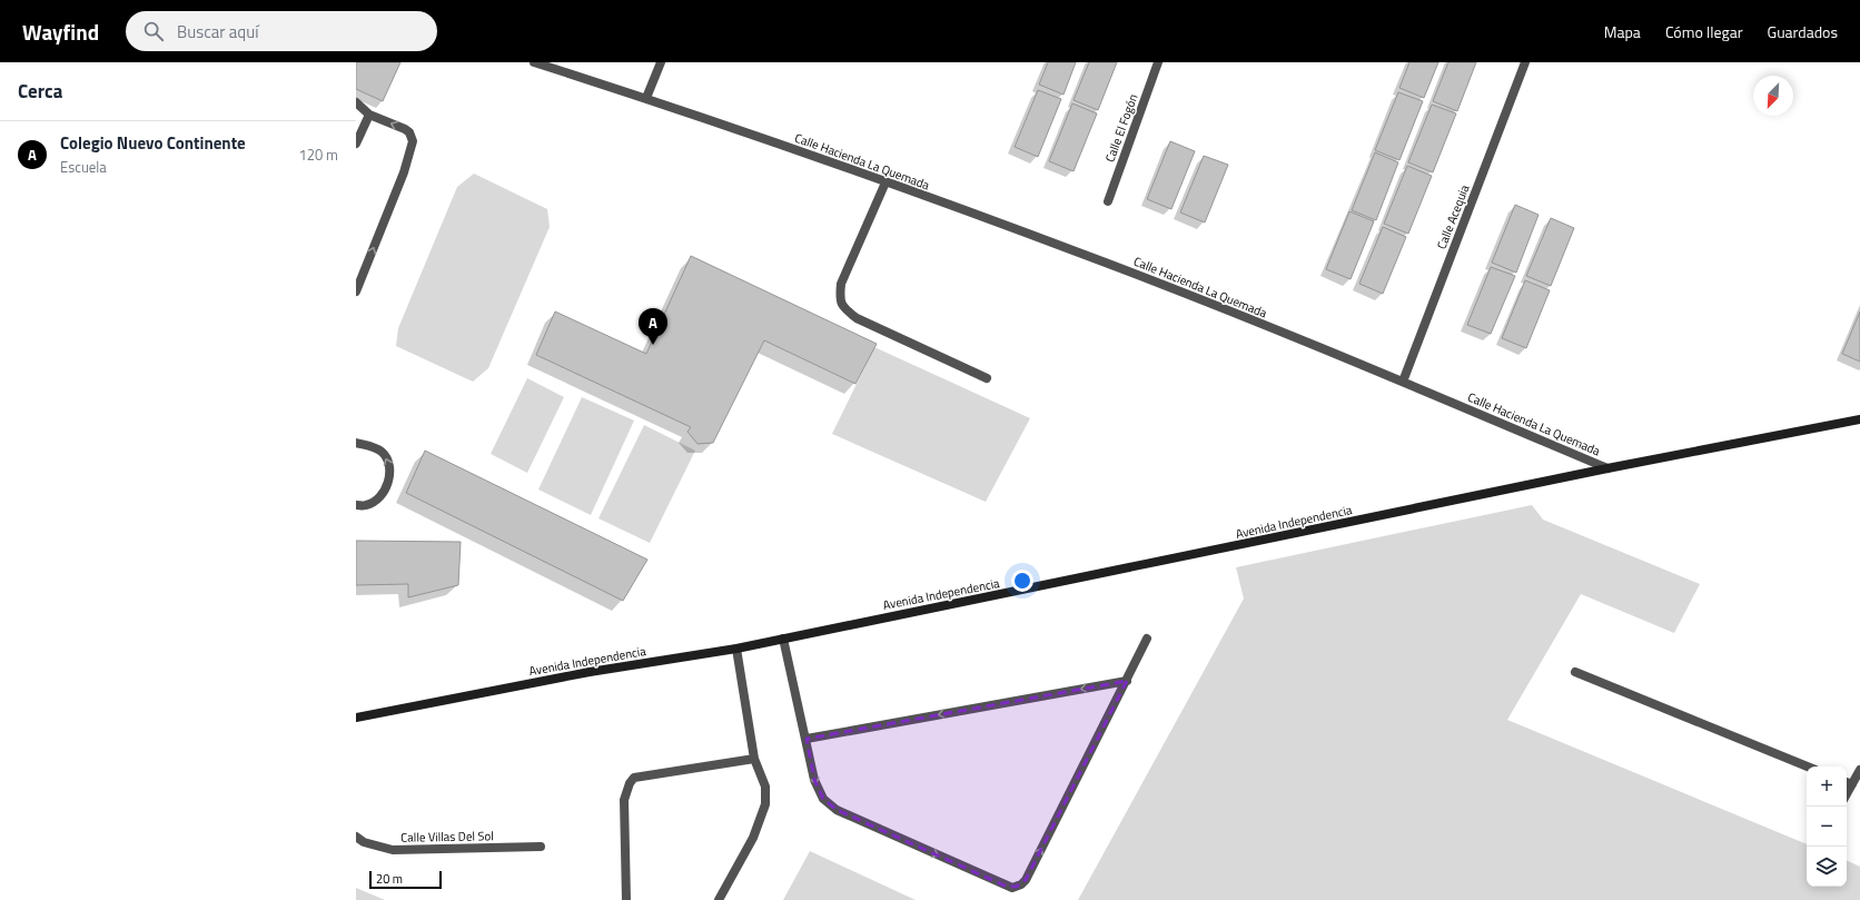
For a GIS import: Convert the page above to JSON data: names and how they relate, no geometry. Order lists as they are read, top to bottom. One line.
{"streets":{"street":["Calle El Fogón","Calle Hacienda La Quemada","Calle Acequia","Avenida Independencia","Calle Villas Del Sol"]},"crossings":[["Calle Hacienda La Quemada","Calle Acequia"],["Calle Hacienda La Quemada","Avenida Independencia"]],"scale_bar":"20 m","north":"bottom left","page":{"header":"Wayfind","search":"Buscar aquí","nav":["Mapa","Cómo llegar","Guardados"],"heading":"Cerca","list":[{"mark":"A","name":"Colegio Nuevo Continente","note":"Escuela","value":"120 m"}],"pins":"A","map_buttons":["+","−"],"scale":"20 m"}}
